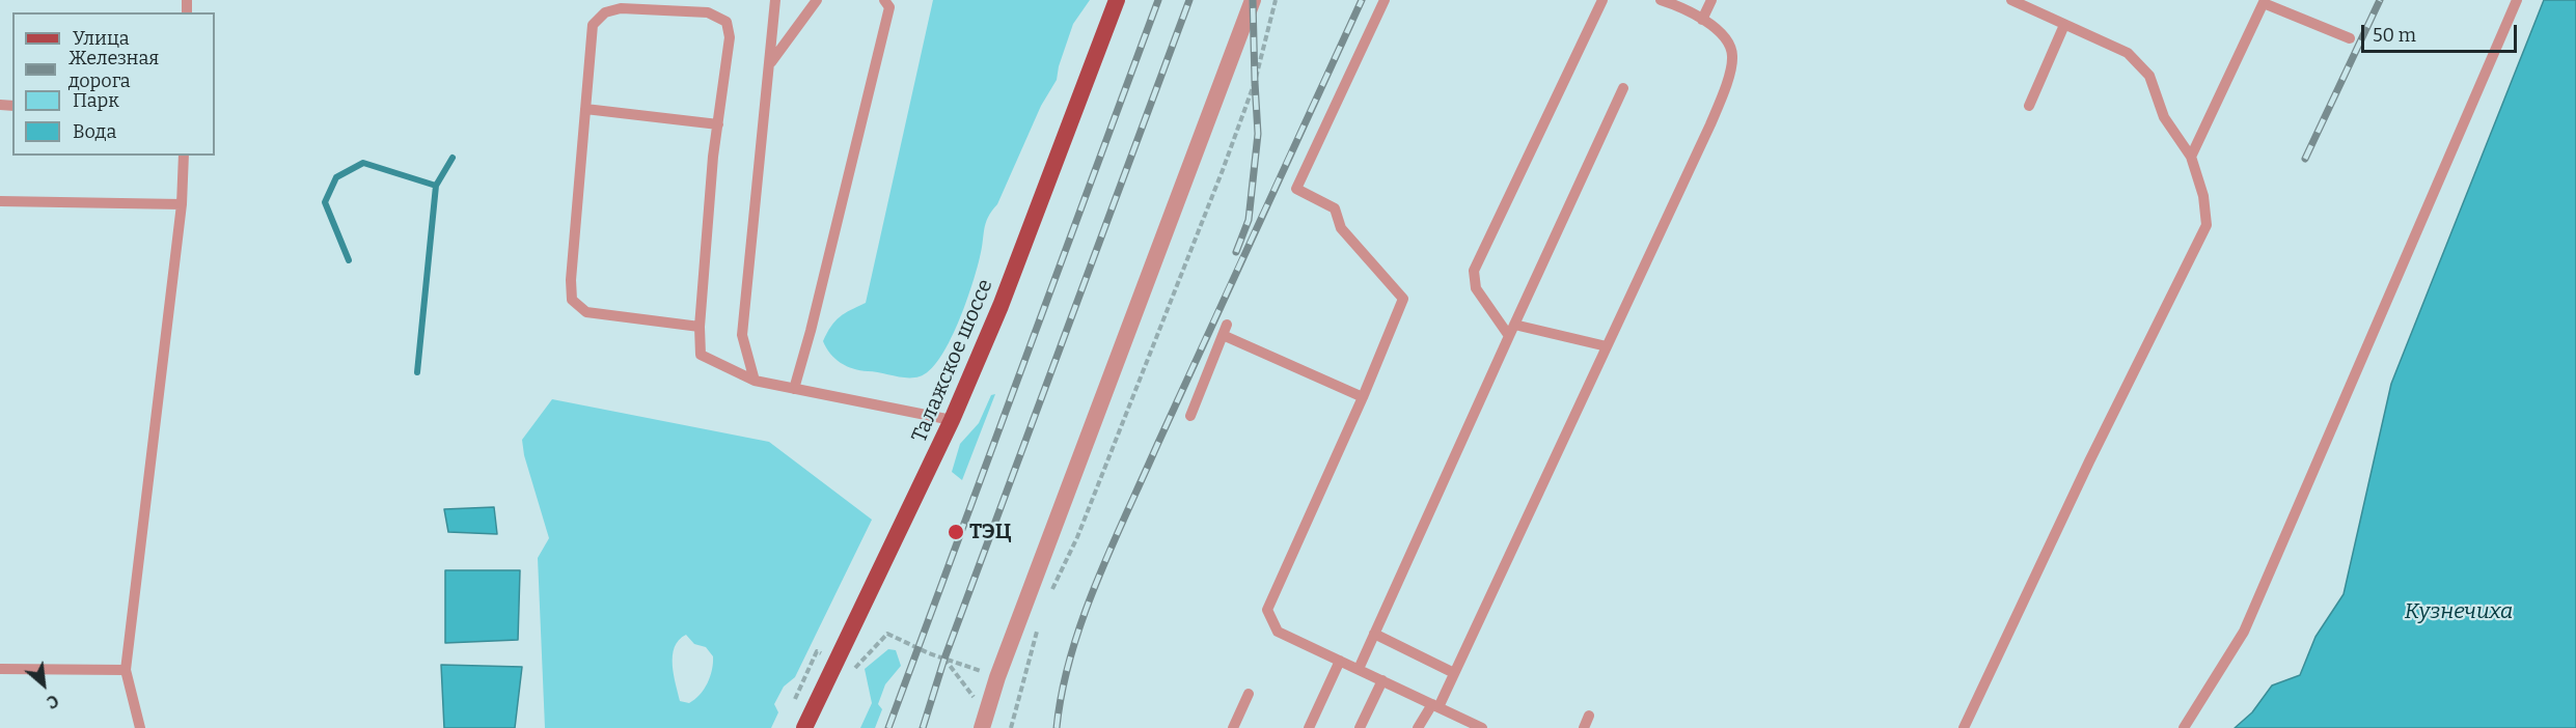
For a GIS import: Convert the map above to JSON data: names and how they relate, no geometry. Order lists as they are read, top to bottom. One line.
{"streets":{"main road":["Талажское шоссе"]},"water":["Кузнечиха"],"places":["ТЭЦ"],"legend":["Улица","Железная дорога","Парк","Вода"],"scale_bar":"50 m","north":"bottom right"}
